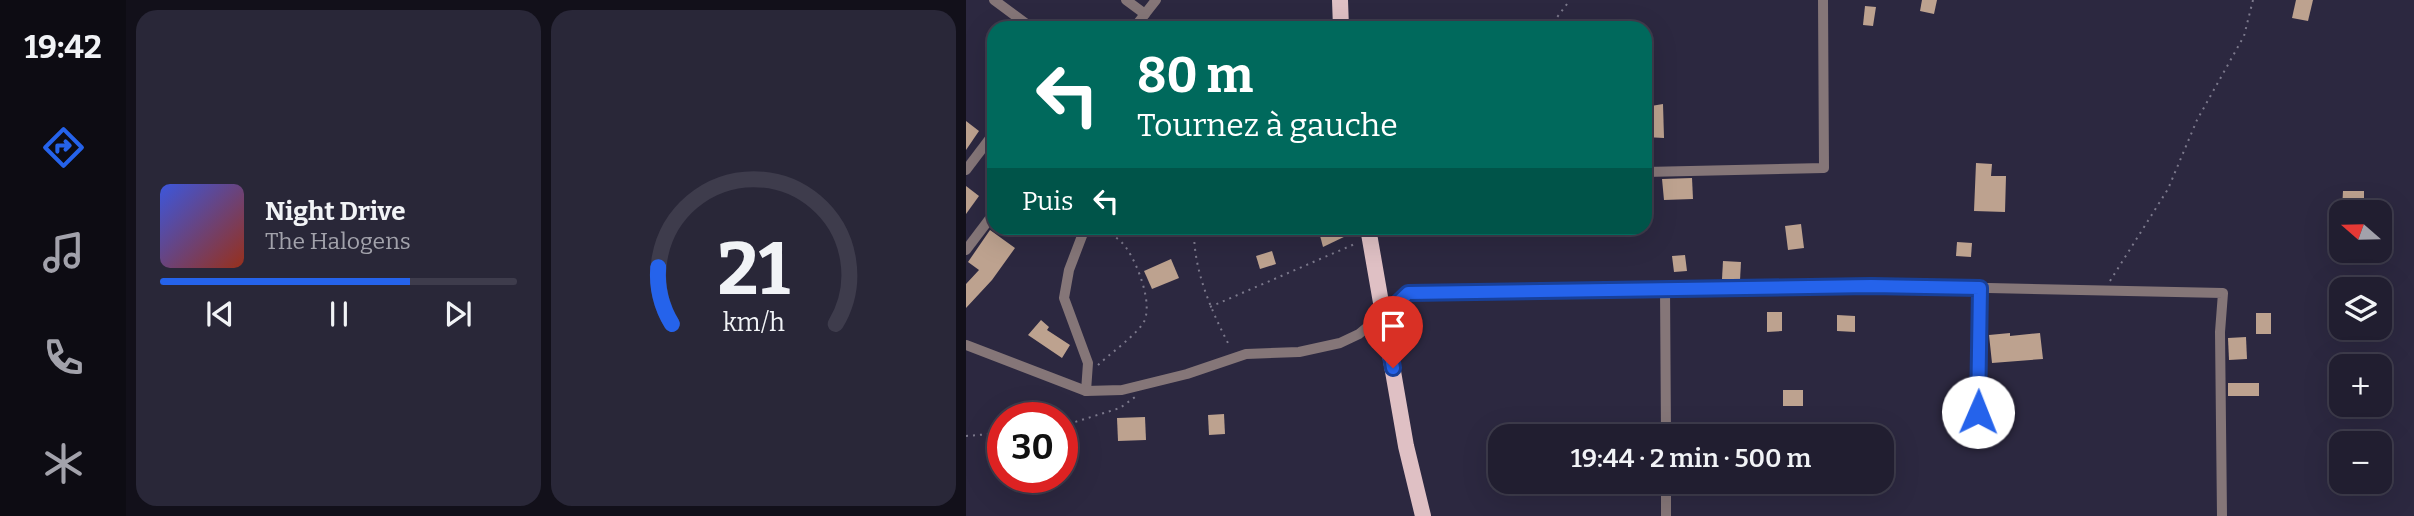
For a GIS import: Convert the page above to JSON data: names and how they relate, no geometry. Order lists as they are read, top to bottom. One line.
{"north":"left","page":{"tabs":"19:42","turn":["80 m","Tournez à gauche"],"then":"Puis","song":["Night Drive","The Halogens"],"map_buttons":["+","−"],"limit":"30","trip":"19:44 · 2 min · 500 m","gauge":["21","km/h"]}}
